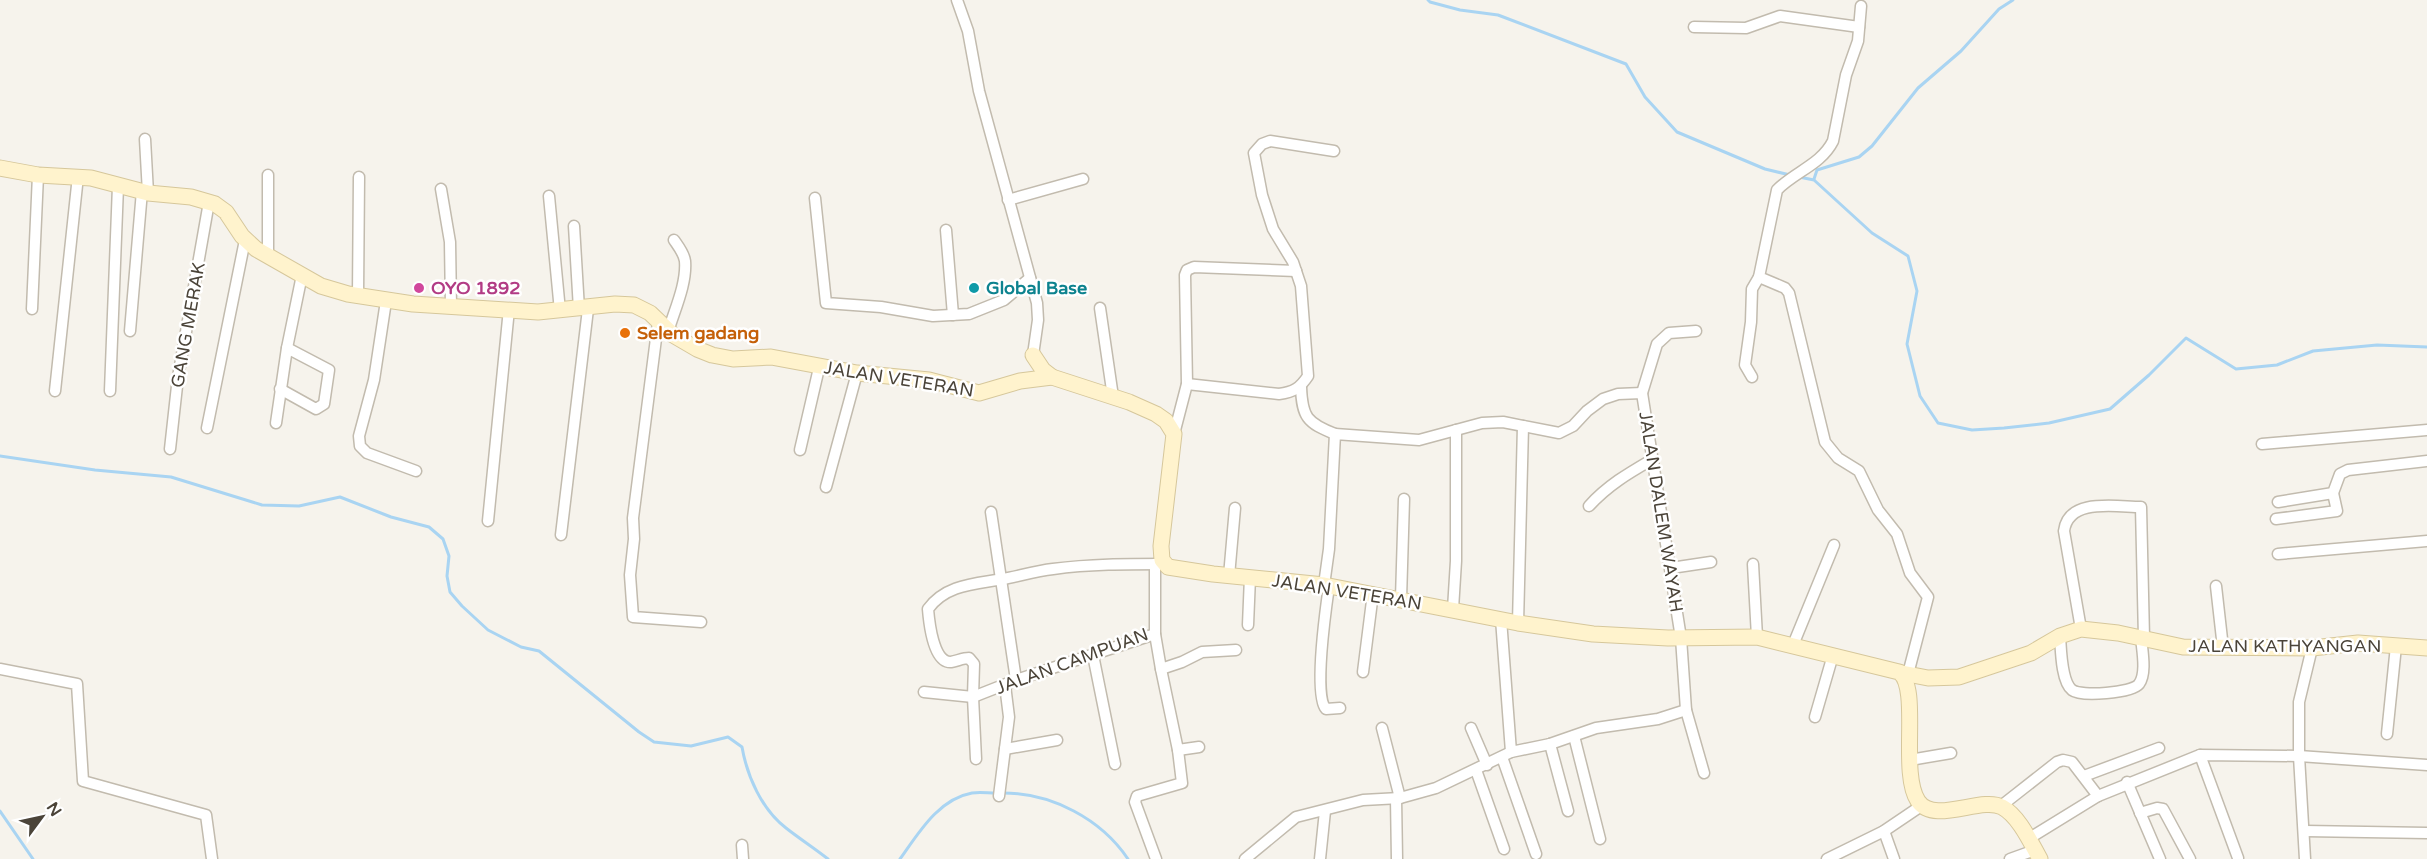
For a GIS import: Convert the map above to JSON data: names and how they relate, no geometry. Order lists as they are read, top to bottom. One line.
{"streets":{"street":["GANG MERAK","JALAN VETERAN","JALAN DALEM WAYAH","JALAN KATHYANGAN","JALAN CAMPUAN"]},"crossings":[["GANG MERAK","JALAN VETERAN"],["JALAN VETERAN","JALAN DALEM WAYAH"],["JALAN VETERAN","JALAN KATHYANGAN"],["JALAN VETERAN","JALAN CAMPUAN"]],"places":["OYO 1892","Global Base","Selem gadang"],"north":"top right"}
